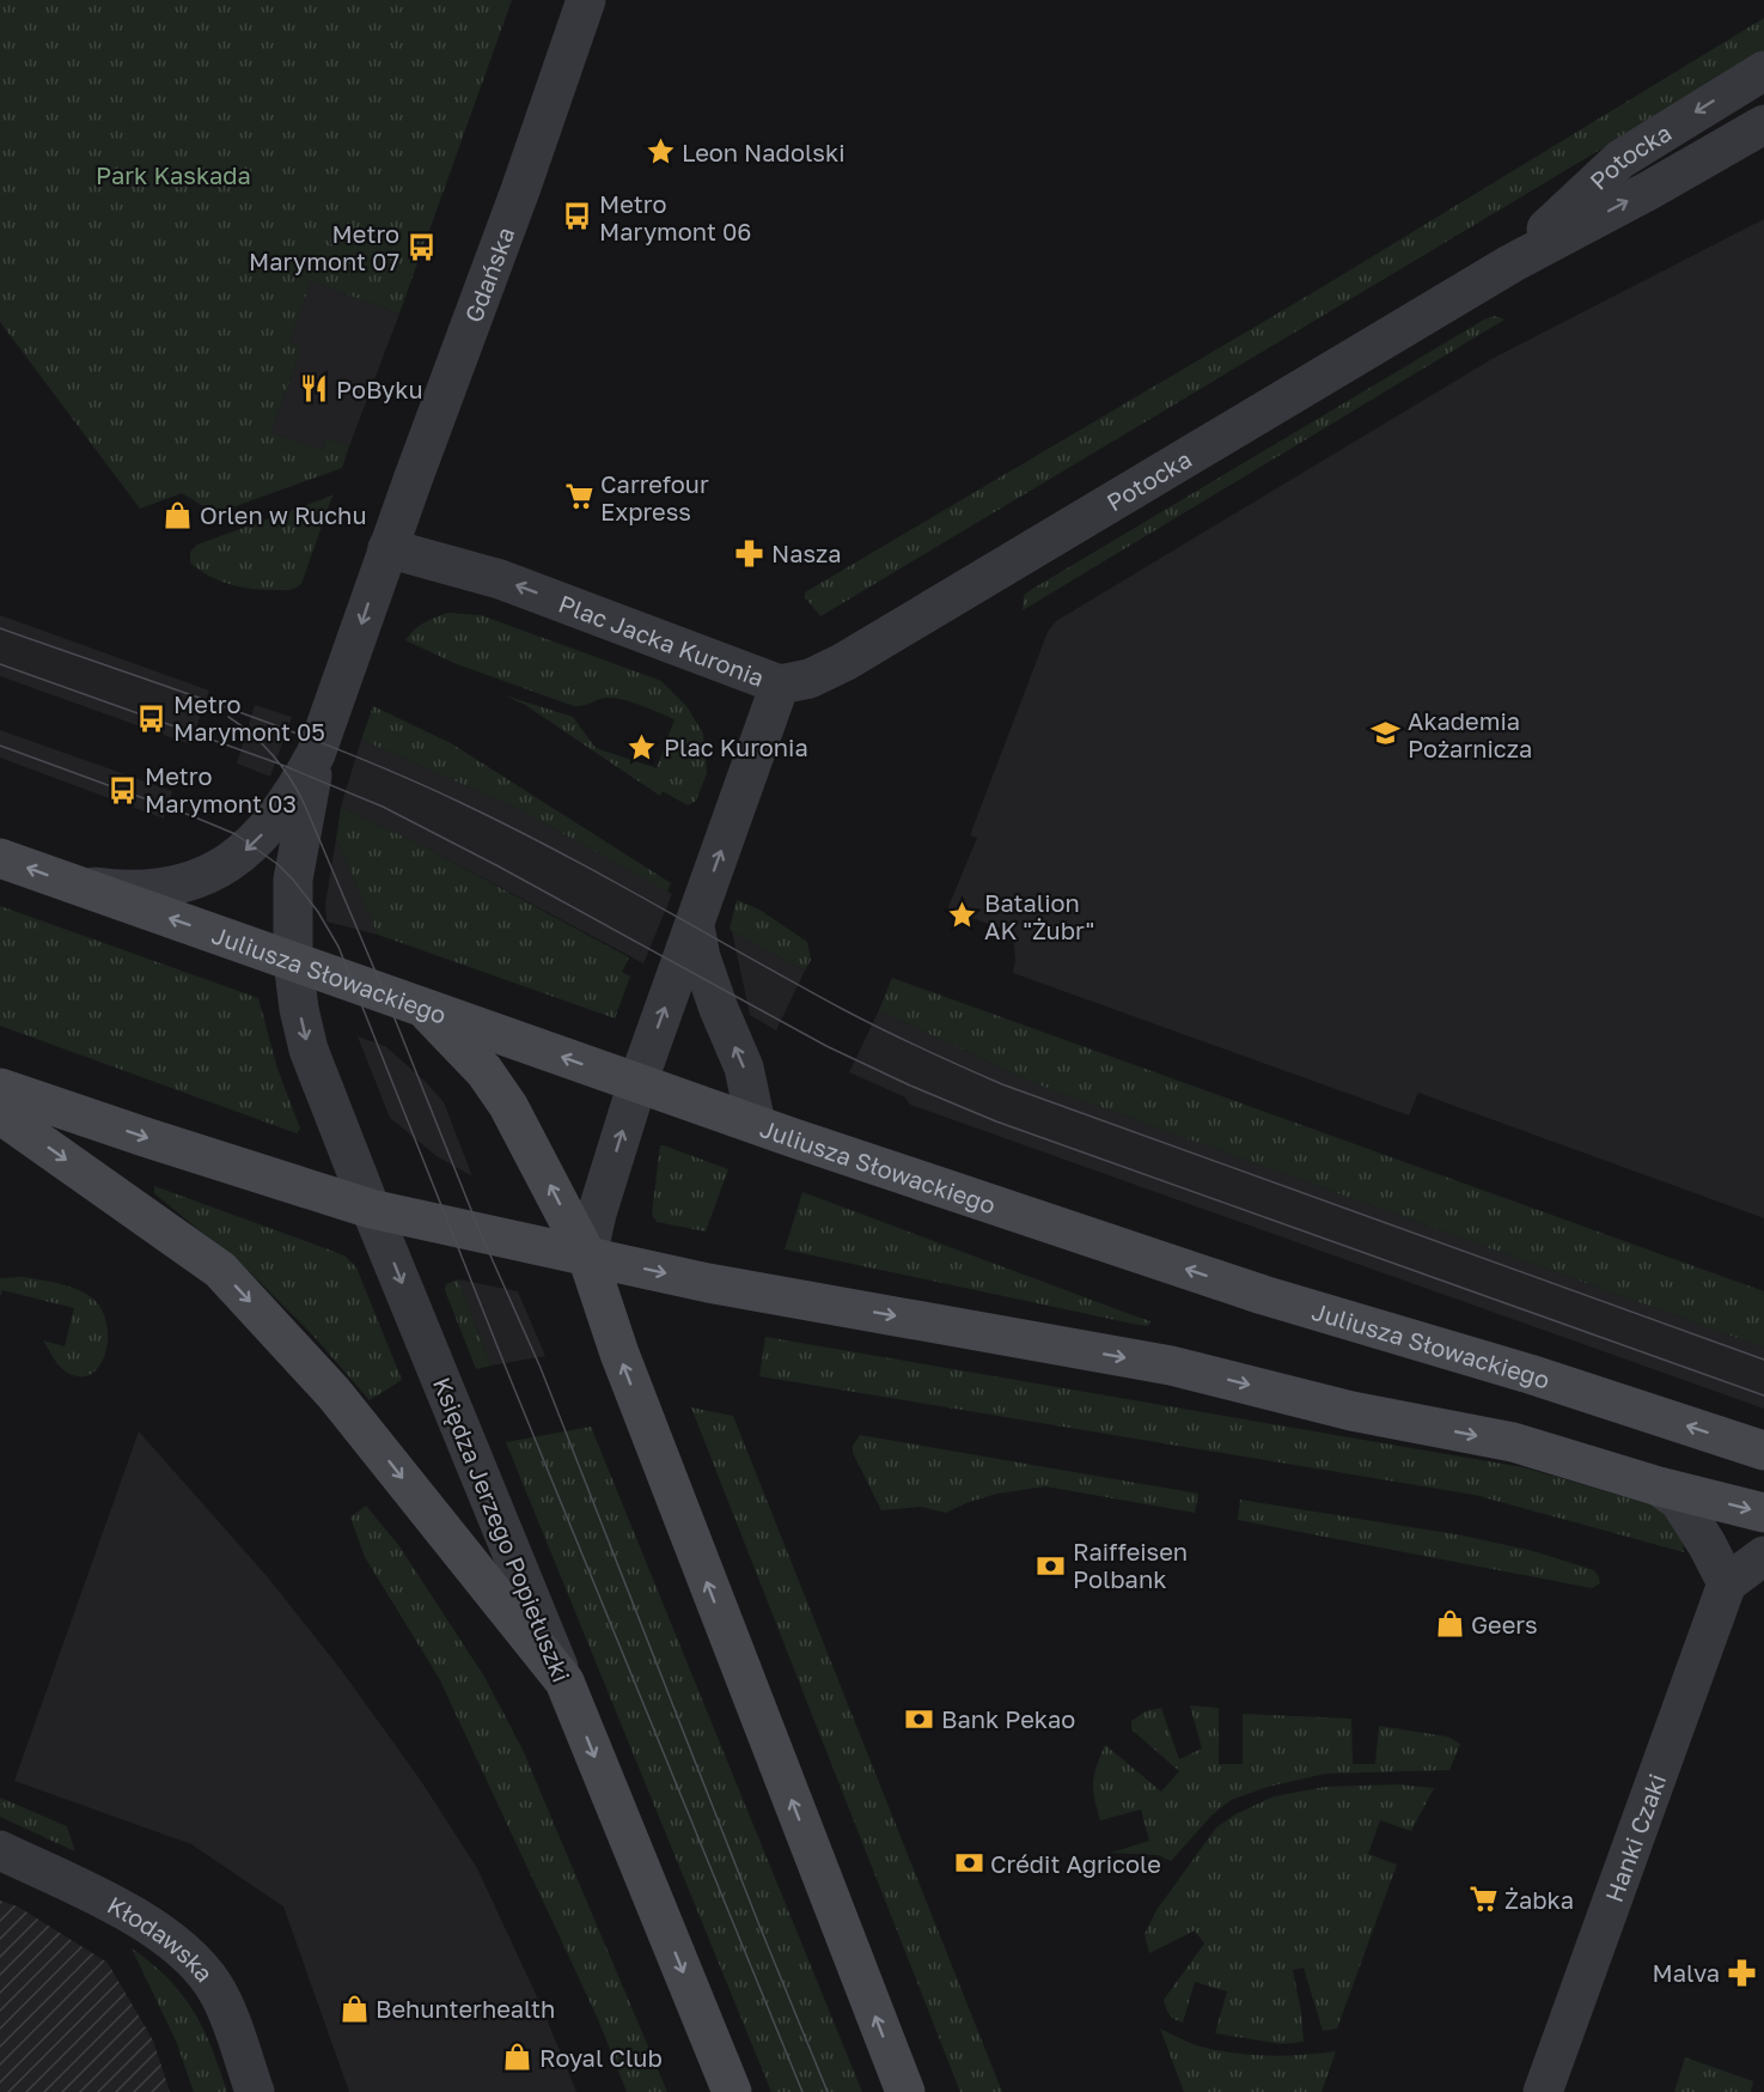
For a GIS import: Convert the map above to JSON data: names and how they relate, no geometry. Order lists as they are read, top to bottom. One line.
{"streets":{"main road":["Juliusza Słowackiego","Księdza Jerzego Popiełuszki"],"street":["Potocka","Gdańska","Plac Jacka Kuronia","Hanki Czaki","Kłodawska"]},"crossings":[["Potocka","Plac Jacka Kuronia"],["Gdańska","Plac Jacka Kuronia"],["Plac Jacka Kuronia","Juliusza Słowackiego"],["Juliusza Słowackiego","Księdza Jerzego Popiełuszki"]],"one_way":["Księdza Jerzego Popiełuszki"],"parks":["Park Kaskada"],"places":{"place":["Leon Nadolski","Plac Kuronia","Batalion AK \"Żubr\""],"bus stop":["Metro Marymont 06","Metro Marymont 07","Metro Marymont 05","Metro Marymont 03"],"restaurant":["PoByku"],"supermarket":["Carrefour Express","Żabka"],"shop":["Orlen w Ruchu","Geers","Behunterhealth","Royal Club"],"pharmacy":["Nasza","Malva"],"school or university":["Akademia Pożarnicza"],"bank":["Raiffeisen Polbank","Bank Pekao","Crédit Agricole"]}}
